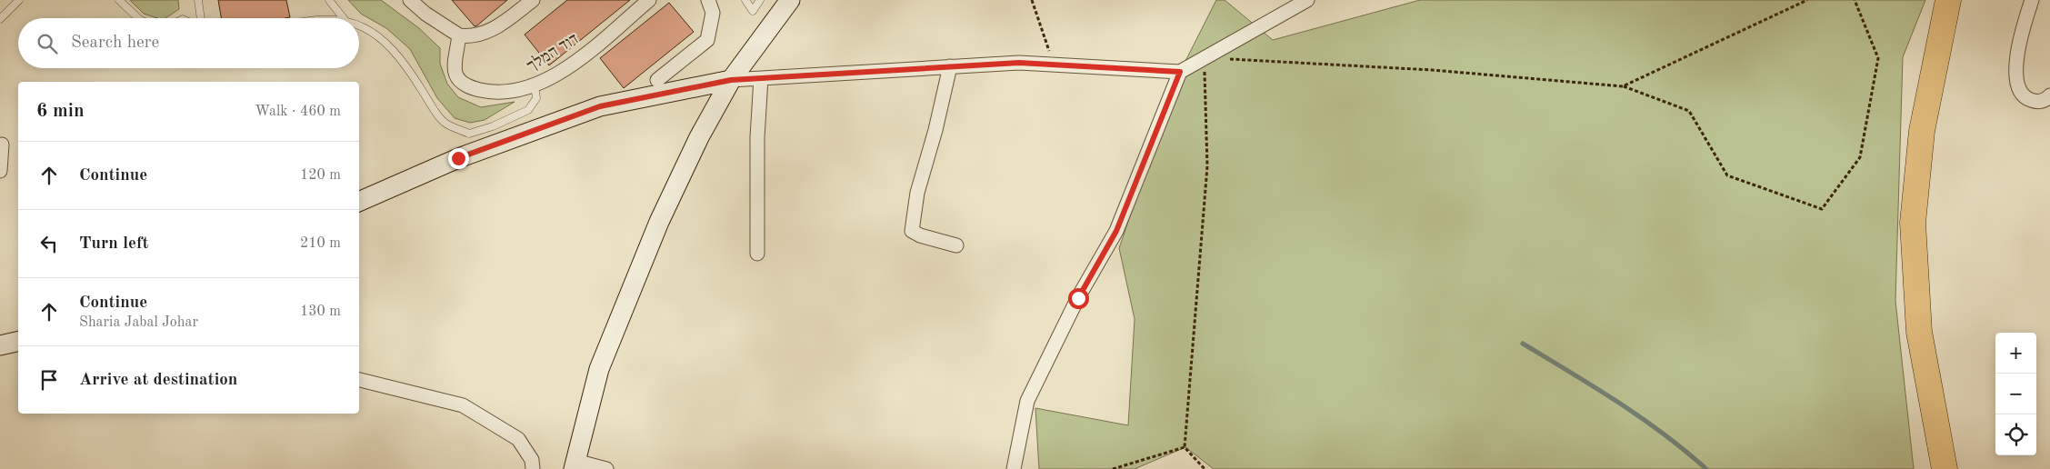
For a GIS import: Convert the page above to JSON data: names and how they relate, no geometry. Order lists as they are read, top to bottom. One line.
{"streets":{"street":["דוד המלך"]},"page":{"search":"Search here","heading":["6 min","Walk · 460 m"],"list":[["Continue","120 m"],["Turn left","210 m"],["Continue","Sharia Jabal Johar","130 m"],"Arrive at destination"],"map_buttons":["+","−"]}}
